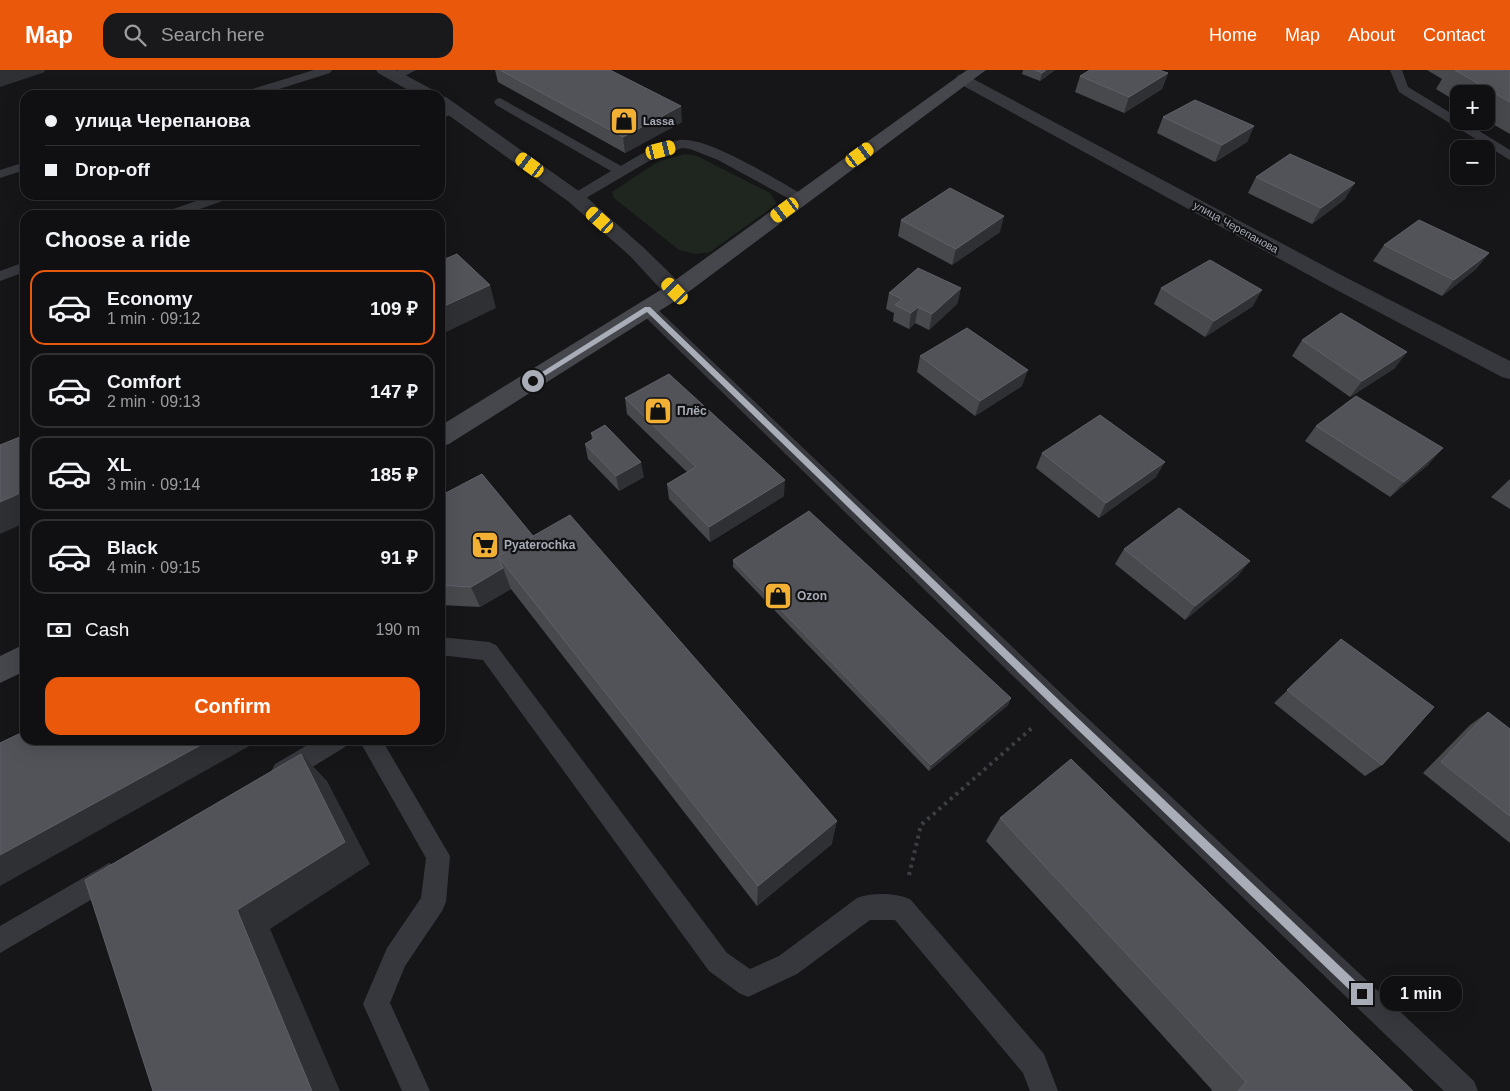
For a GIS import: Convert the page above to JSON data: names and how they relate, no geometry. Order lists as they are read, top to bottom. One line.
{"streets":{"main road":["улица Черепанова"]},"places":{"shop":["Lassa","Плёс","Ozon"],"supermarket":["Pyaterochka"]},"page":{"header":"Map","search":"Search here","nav":["Home","Map","About","Contact"],"map_buttons":["+","−"],"banner":["улица Черепанова","Drop-off"],"heading":"Choose a ride","list":[{"name":"Economy","note":"1 min · 09:12","value":"109 ₽"},{"name":"Comfort","note":"2 min · 09:13","value":"147 ₽"},{"name":"XL","note":"3 min · 09:14","value":"185 ₽"},{"name":"Black","note":"4 min · 09:15","value":"91 ₽"}],"pay":["Cash","190 m"],"buttons":"Confirm","bubble":"1 min"}}
